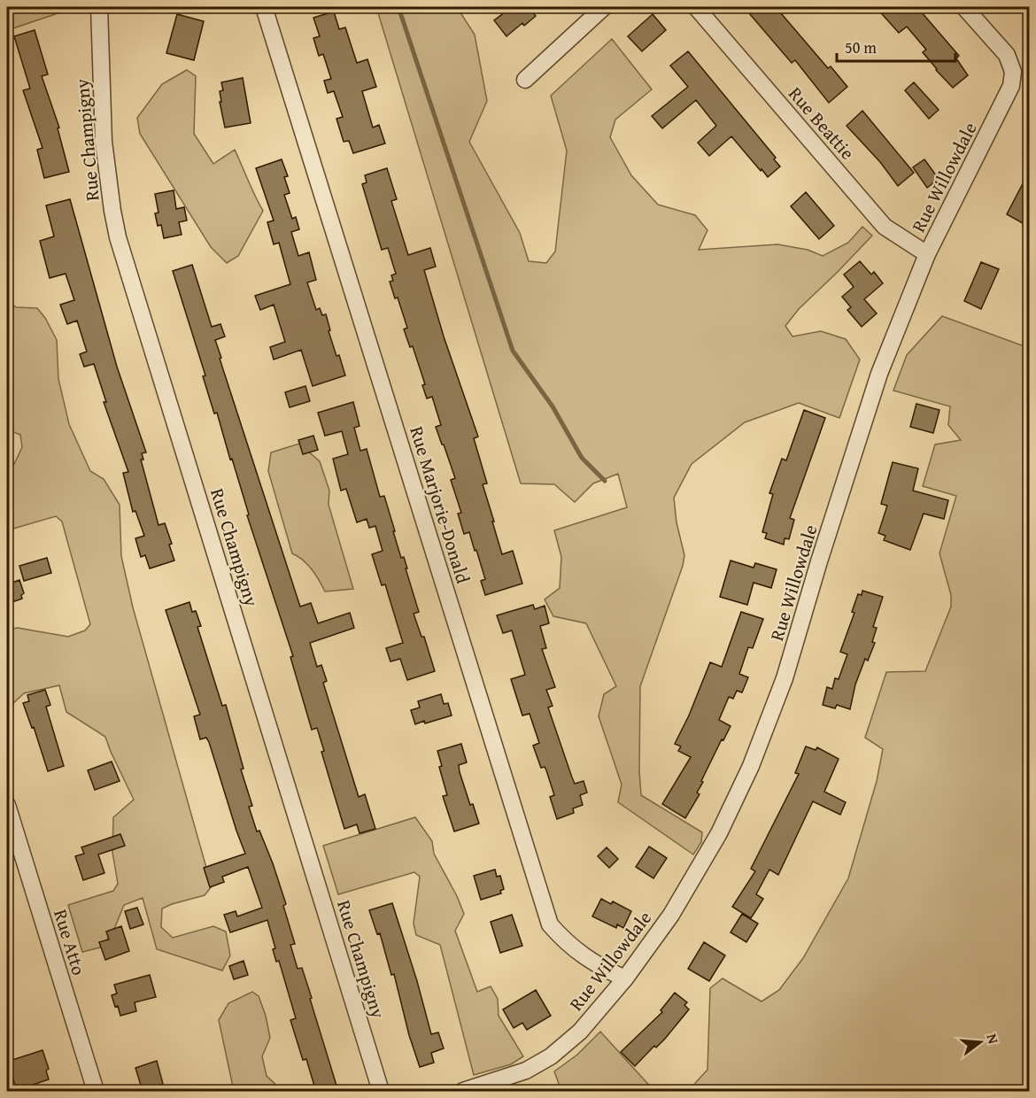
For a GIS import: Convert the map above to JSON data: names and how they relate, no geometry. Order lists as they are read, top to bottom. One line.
{"streets":{"street":["Rue Beattie","Rue Champigny","Rue Willowdale","Rue Marjorie-Donald","Rue Atto"]},"crossings":[["Rue Beattie","Rue Willowdale"],["Rue Willowdale","Rue Marjorie-Donald"]],"scale_bar":"50 m","north":"right"}
